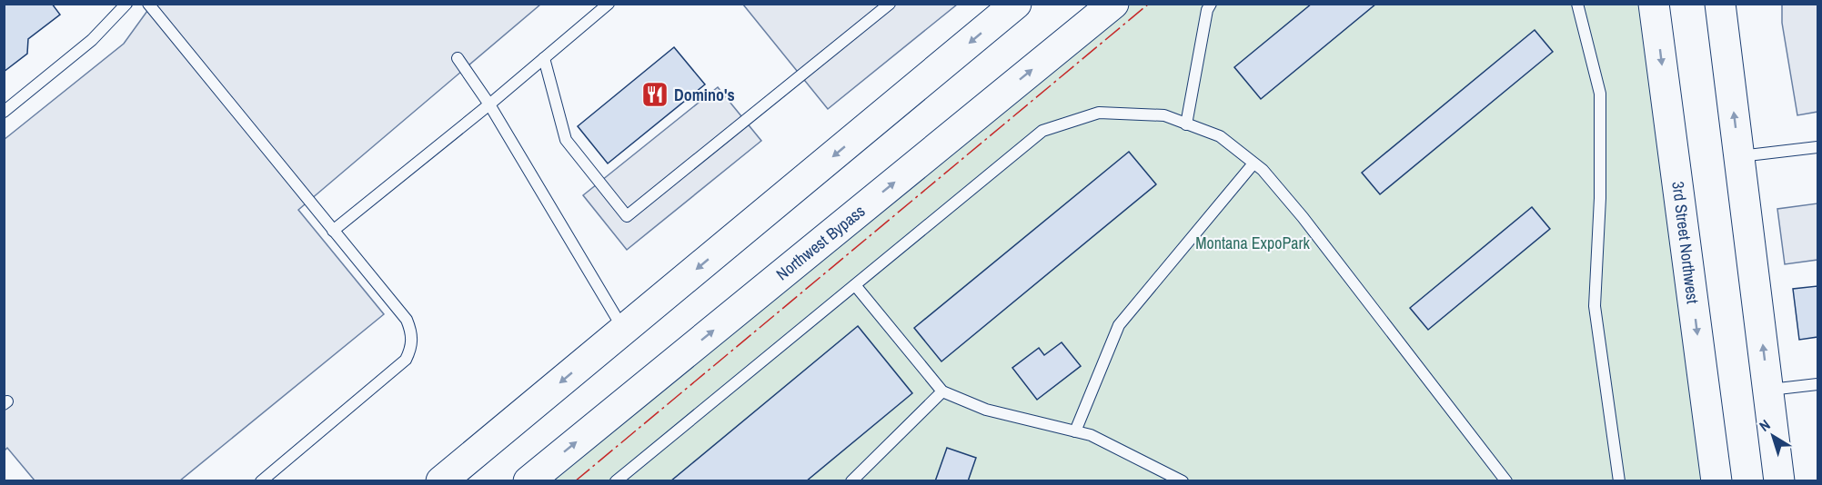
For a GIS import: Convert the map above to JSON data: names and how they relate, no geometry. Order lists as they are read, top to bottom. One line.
{"streets":{"main road":["Northwest Bypass","3rd Street Northwest"]},"parks":["Montana ExpoPark"],"places":{"restaurant":["Domino's"]},"north":"top left"}
